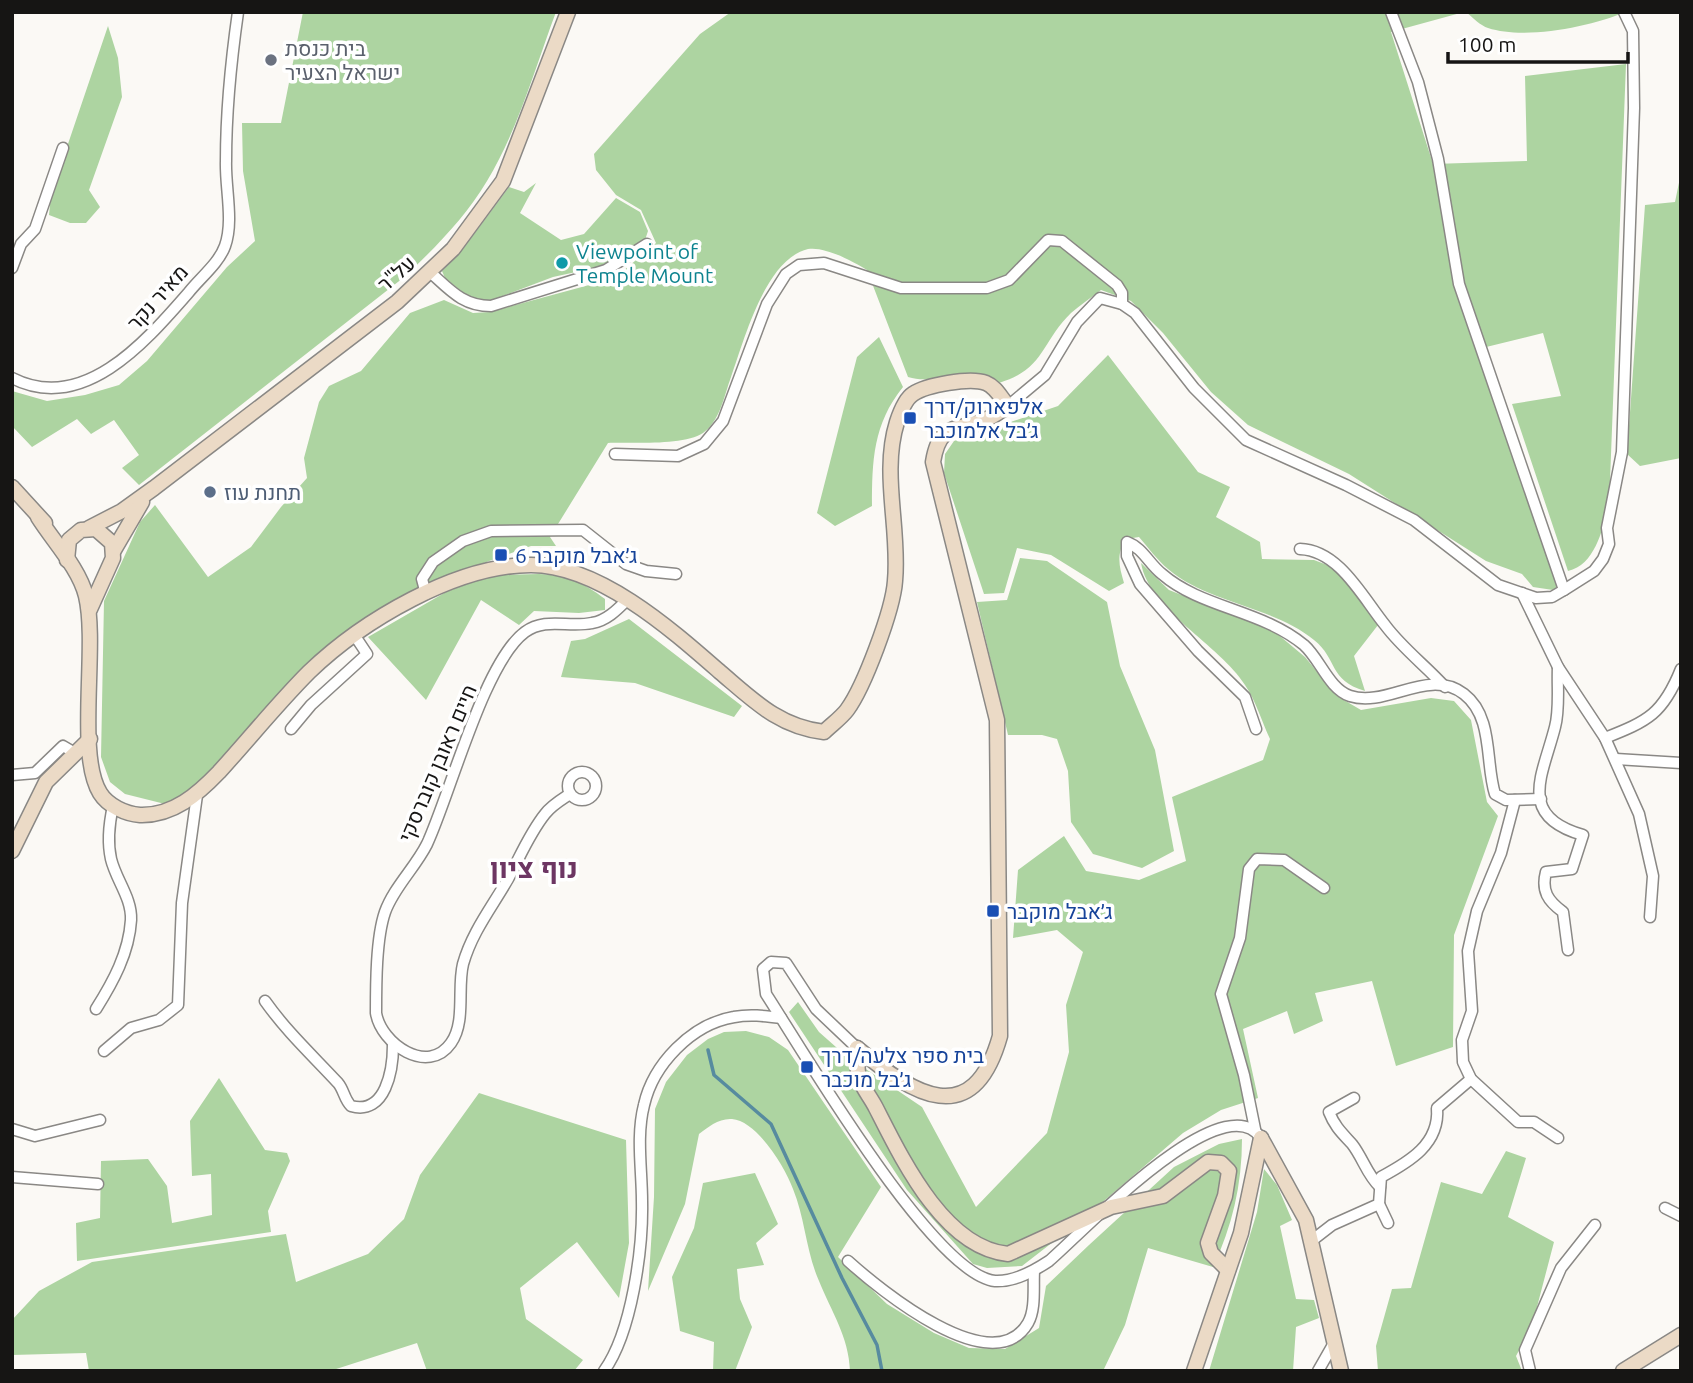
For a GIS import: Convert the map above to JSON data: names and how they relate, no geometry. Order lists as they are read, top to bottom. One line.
{"streets":{"street":["על\"ר","מאיר נקר","חיים ראובן קוברסקי"]},"districts":["נוף ציון"],"places":{"other":["בית כנסת ישראל הצעיר","Viewpoint of Temple Mount","תחנת עוז"],"transit":["אלפארוק/דרך ג׳בל אלמוכבר","ג׳אבל מוקבר 6","ג׳אבל מוקבר","בית ספר צלעה/דרך ג׳בל מוכבר"]},"scale_bar":"100 m"}
